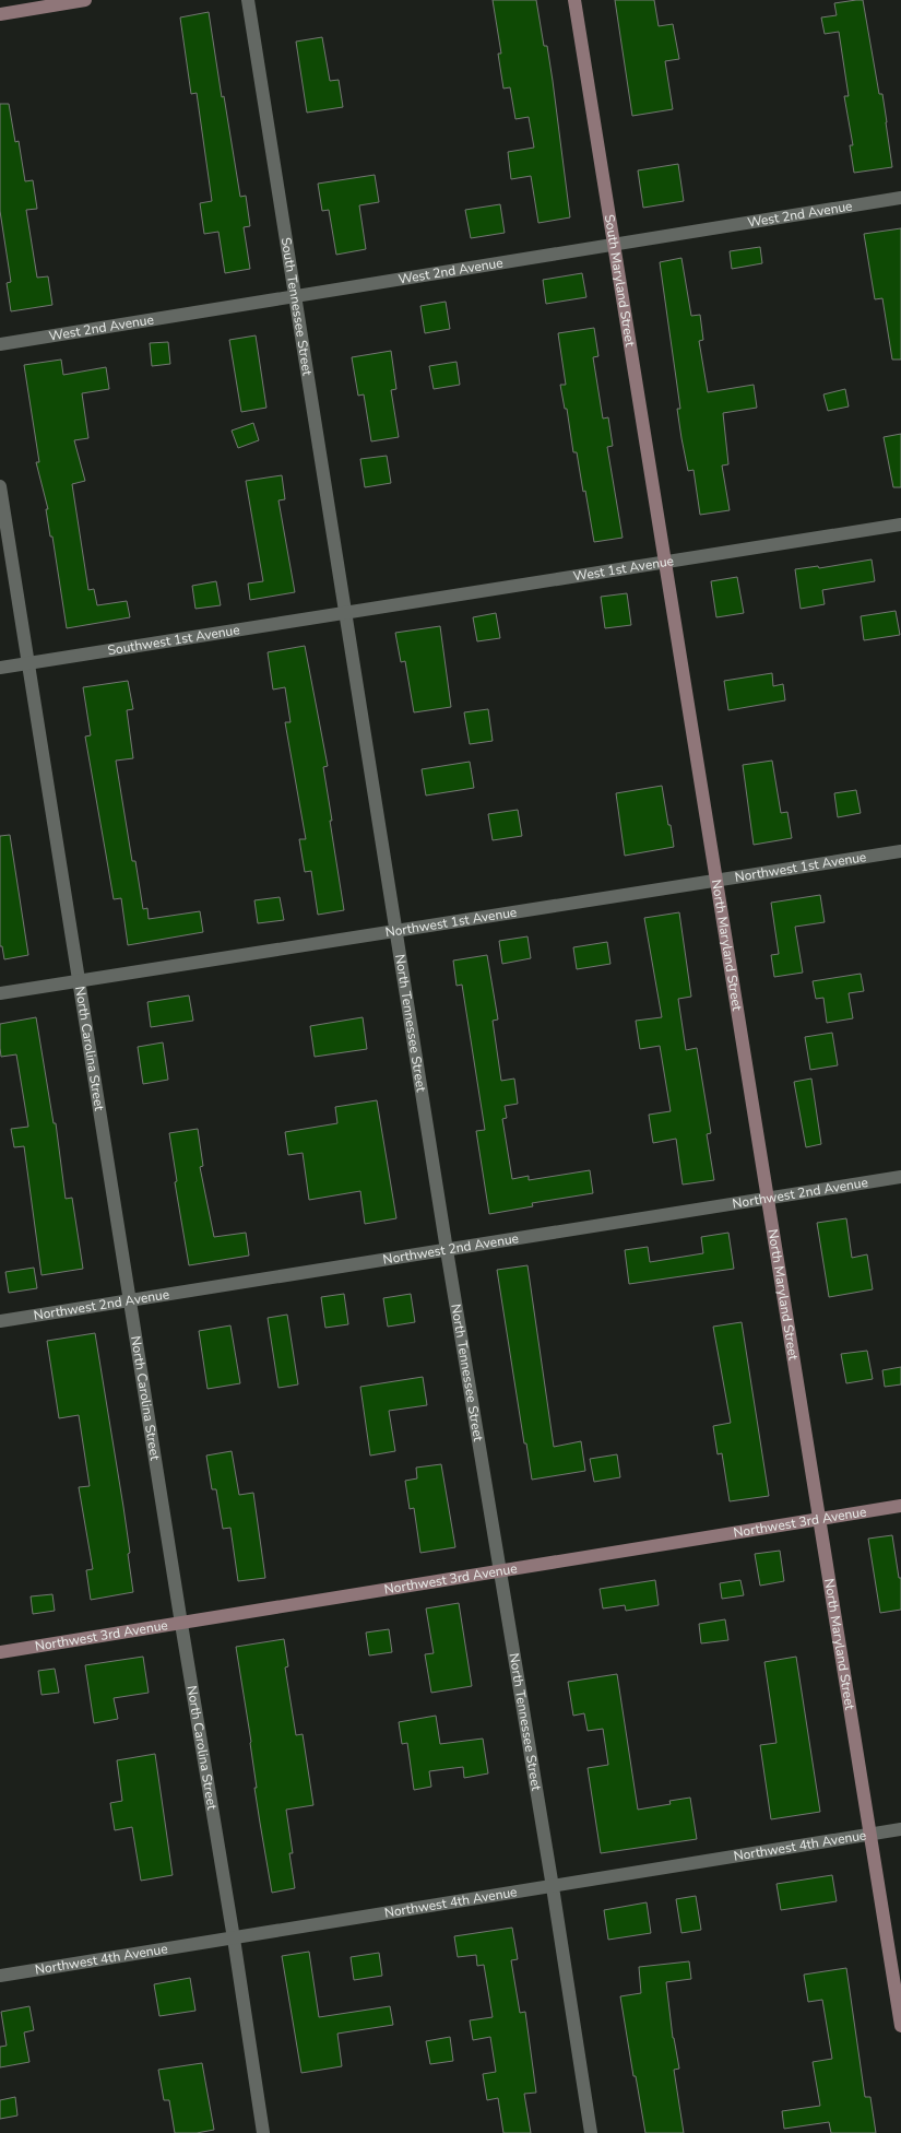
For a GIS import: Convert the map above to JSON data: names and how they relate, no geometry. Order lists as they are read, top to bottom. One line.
{"streets":{"street":["West 2nd Avenue","South Maryland Street","South Tennessee Street","West 1st Avenue","Southwest 1st Avenue","Northwest 1st Avenue","North Maryland Street","North Tennessee Street","North Carolina Street","Northwest 2nd Avenue","Northwest 3rd Avenue","Northwest 4th Avenue"]},"crossings":[["West 2nd Avenue","South Maryland Street"],["West 2nd Avenue","South Tennessee Street"],["South Maryland Street","West 1st Avenue"],["South Maryland Street","North Maryland Street"],["South Tennessee Street","West 1st Avenue"],["South Tennessee Street","Southwest 1st Avenue"],["South Tennessee Street","North Tennessee Street"],["West 1st Avenue","Southwest 1st Avenue"],["West 1st Avenue","North Maryland Street"],["West 1st Avenue","North Tennessee Street"],["Southwest 1st Avenue","North Tennessee Street"],["Southwest 1st Avenue","North Carolina Street"],["Northwest 1st Avenue","North Maryland Street"],["Northwest 1st Avenue","North Tennessee Street"],["Northwest 1st Avenue","North Carolina Street"],["North Maryland Street","Northwest 2nd Avenue"],["North Maryland Street","Northwest 3rd Avenue"],["North Maryland Street","Northwest 4th Avenue"],["North Tennessee Street","Northwest 2nd Avenue"],["North Tennessee Street","Northwest 3rd Avenue"],["North Tennessee Street","Northwest 4th Avenue"],["North Carolina Street","Northwest 2nd Avenue"],["North Carolina Street","Northwest 3rd Avenue"],["North Carolina Street","Northwest 4th Avenue"]]}
